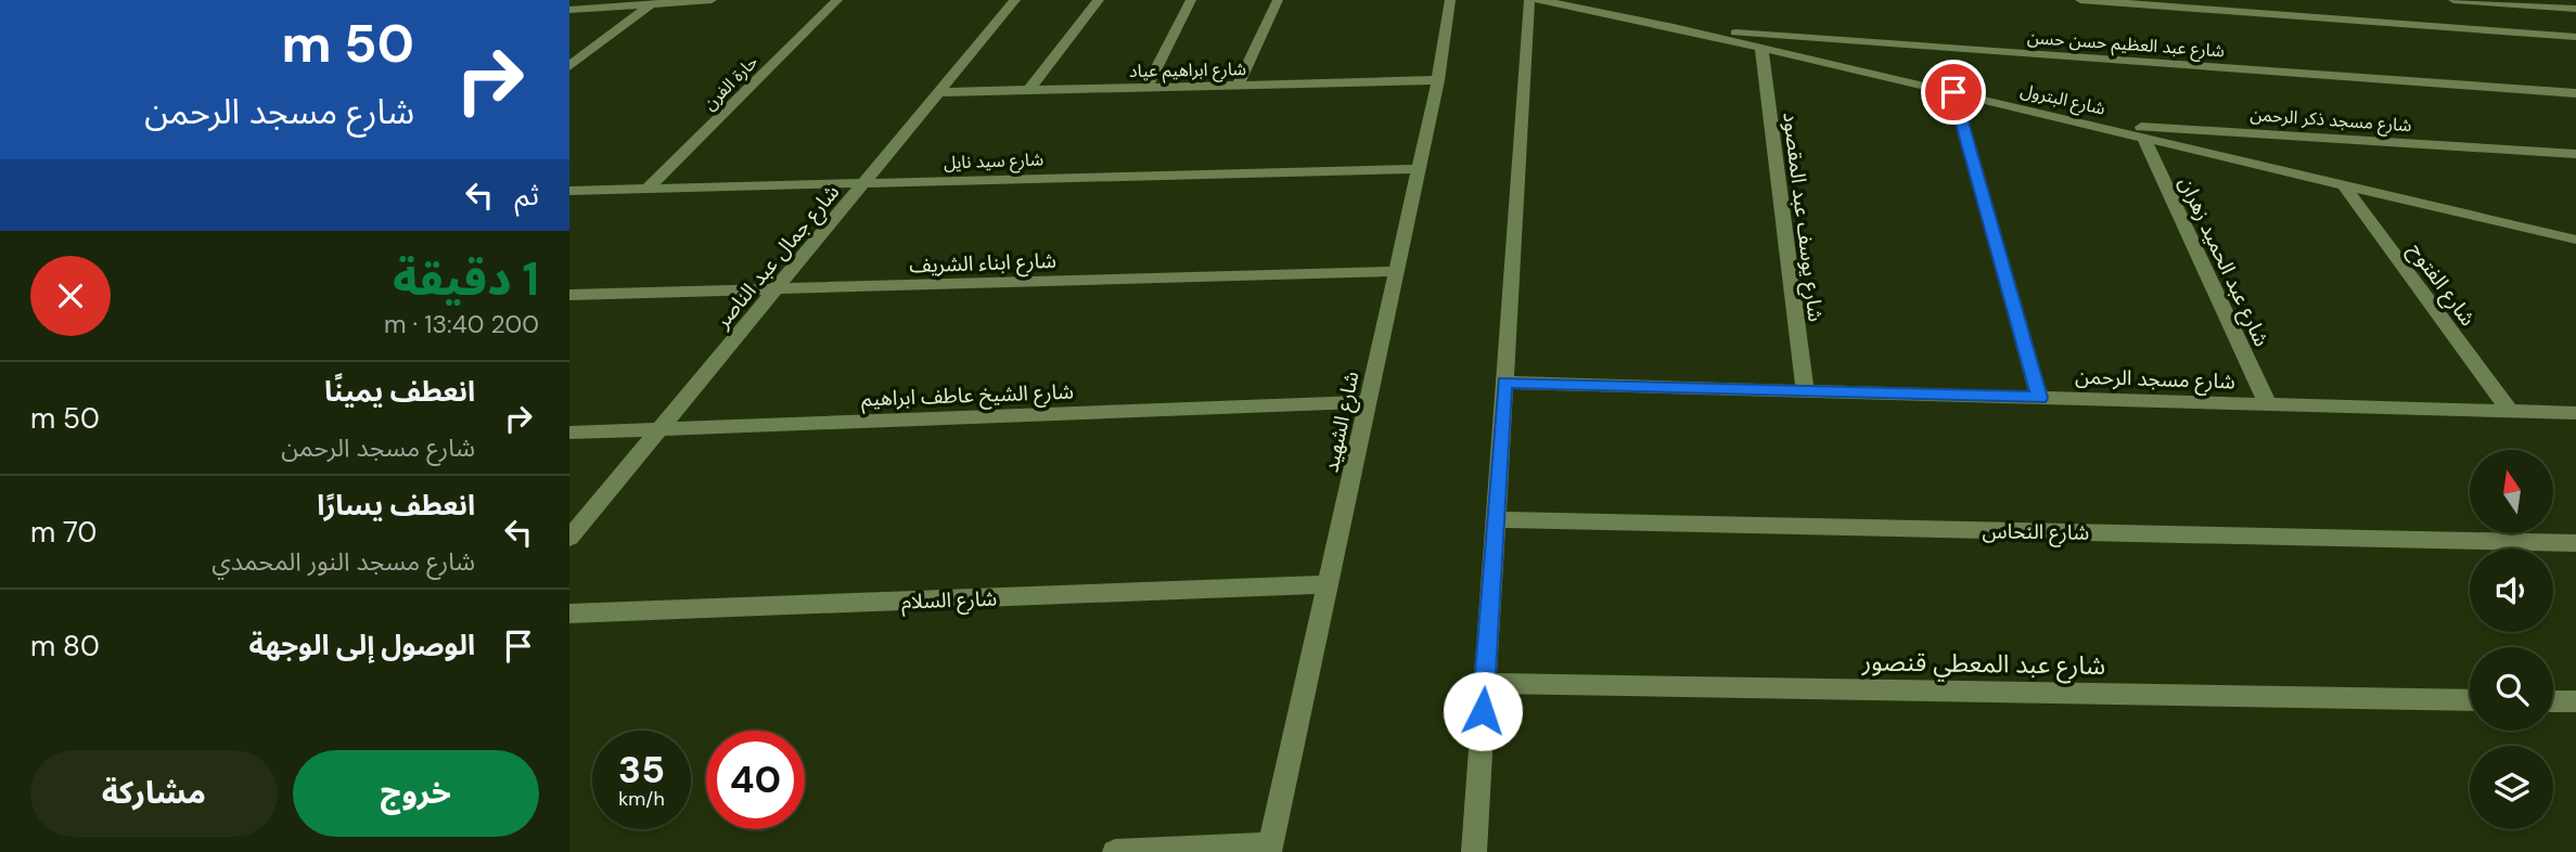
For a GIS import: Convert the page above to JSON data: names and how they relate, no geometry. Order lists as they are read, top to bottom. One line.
{"streets":{"street":["شارع عبد العظيم حسن حسن","شارع ابراهيم عياد","حارة الفرن","شارع البترول","شارع مسجد ذكر الرحمن","شارع سيد نايل","شارع يوسف عبد المقصود","شارع جمال عبد الناصر","شارع عبد الحميد زهران","شارع ابناء الشريف","شارع الفتوح","شارع مسجد الرحمن","شارع الشيخ عاطف ابراهيم","شارع الشهيد","شارع النحاس","شارع السلام","شارع عبد المعطي قنصور"]},"crossings":[["شارع عبد العظيم حسن حسن","شارع البترول"],["شارع ابراهيم عياد","شارع جمال عبد الناصر"],["شارع ابراهيم عياد","شارع الشهيد"],["حارة الفرن","شارع سيد نايل"],["شارع البترول","شارع مسجد ذكر الرحمن"],["شارع البترول","شارع يوسف عبد المقصود"],["شارع البترول","شارع عبد الحميد زهران"],["شارع البترول","شارع الفتوح"],["شارع سيد نايل","شارع جمال عبد الناصر"],["شارع سيد نايل","شارع الشهيد"],["شارع يوسف عبد المقصود","شارع مسجد الرحمن"],["شارع جمال عبد الناصر","شارع ابناء الشريف"],["شارع جمال عبد الناصر","شارع الشيخ عاطف ابراهيم"],["شارع عبد الحميد زهران","شارع مسجد الرحمن"],["شارع ابناء الشريف","شارع الشهيد"],["شارع الفتوح","شارع مسجد الرحمن"],["شارع الشيخ عاطف ابراهيم","شارع الشهيد"],["شارع الشهيد","شارع السلام"]],"north":"top","page":{"turn":["50 m","شارع مسجد الرحمن"],"then":"ثم","heading":["1 دقيقة","200 m · 13:40"],"list":[{"name":"انعطف يمينًا","note":"شارع مسجد الرحمن","value":"50 m"},{"name":"انعطف يسارًا","note":"شارع مسجد النور المحمدي","value":"70 m"},{"name":"الوصول إلى الوجهة","value":"80 m"}],"speed":"35 km/h","limit":"40","buttons":["خروج","مشاركة"]}}
